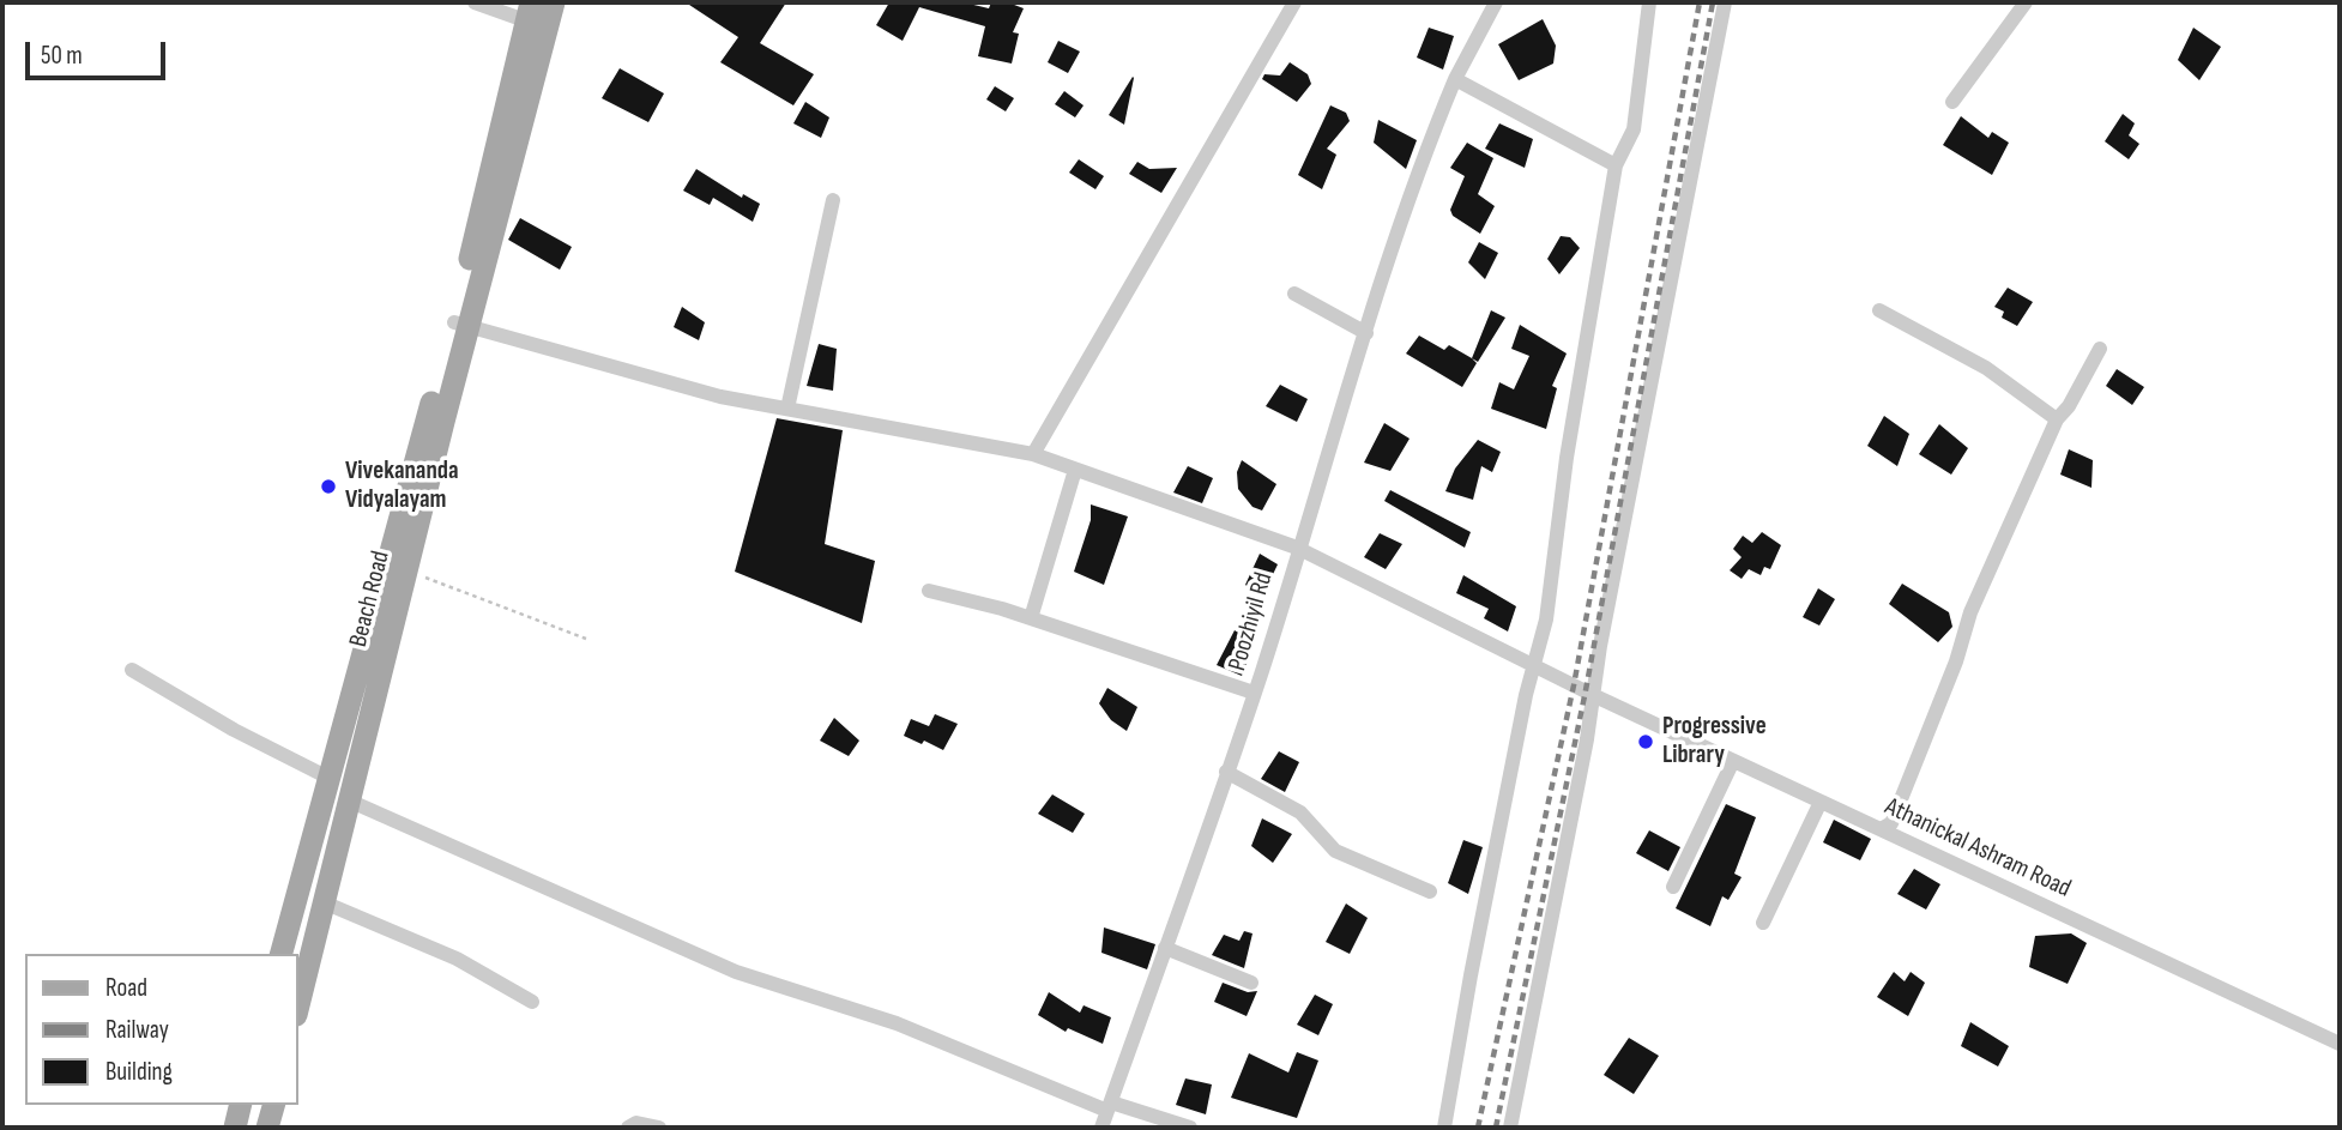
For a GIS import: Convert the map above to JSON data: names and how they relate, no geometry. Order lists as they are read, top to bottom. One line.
{"streets":{"main road":["Beach Road"],"street":["Poozhiyil Rd","Athanickal Ashram Road"]},"crossings":[["Beach Road","Athanickal Ashram Road"],["Poozhiyil Rd","Athanickal Ashram Road"]],"places":["Vivekananda Vidyalayam","Progressive Library"],"legend":["Road","Railway","Building"],"scale_bar":"50 m"}
